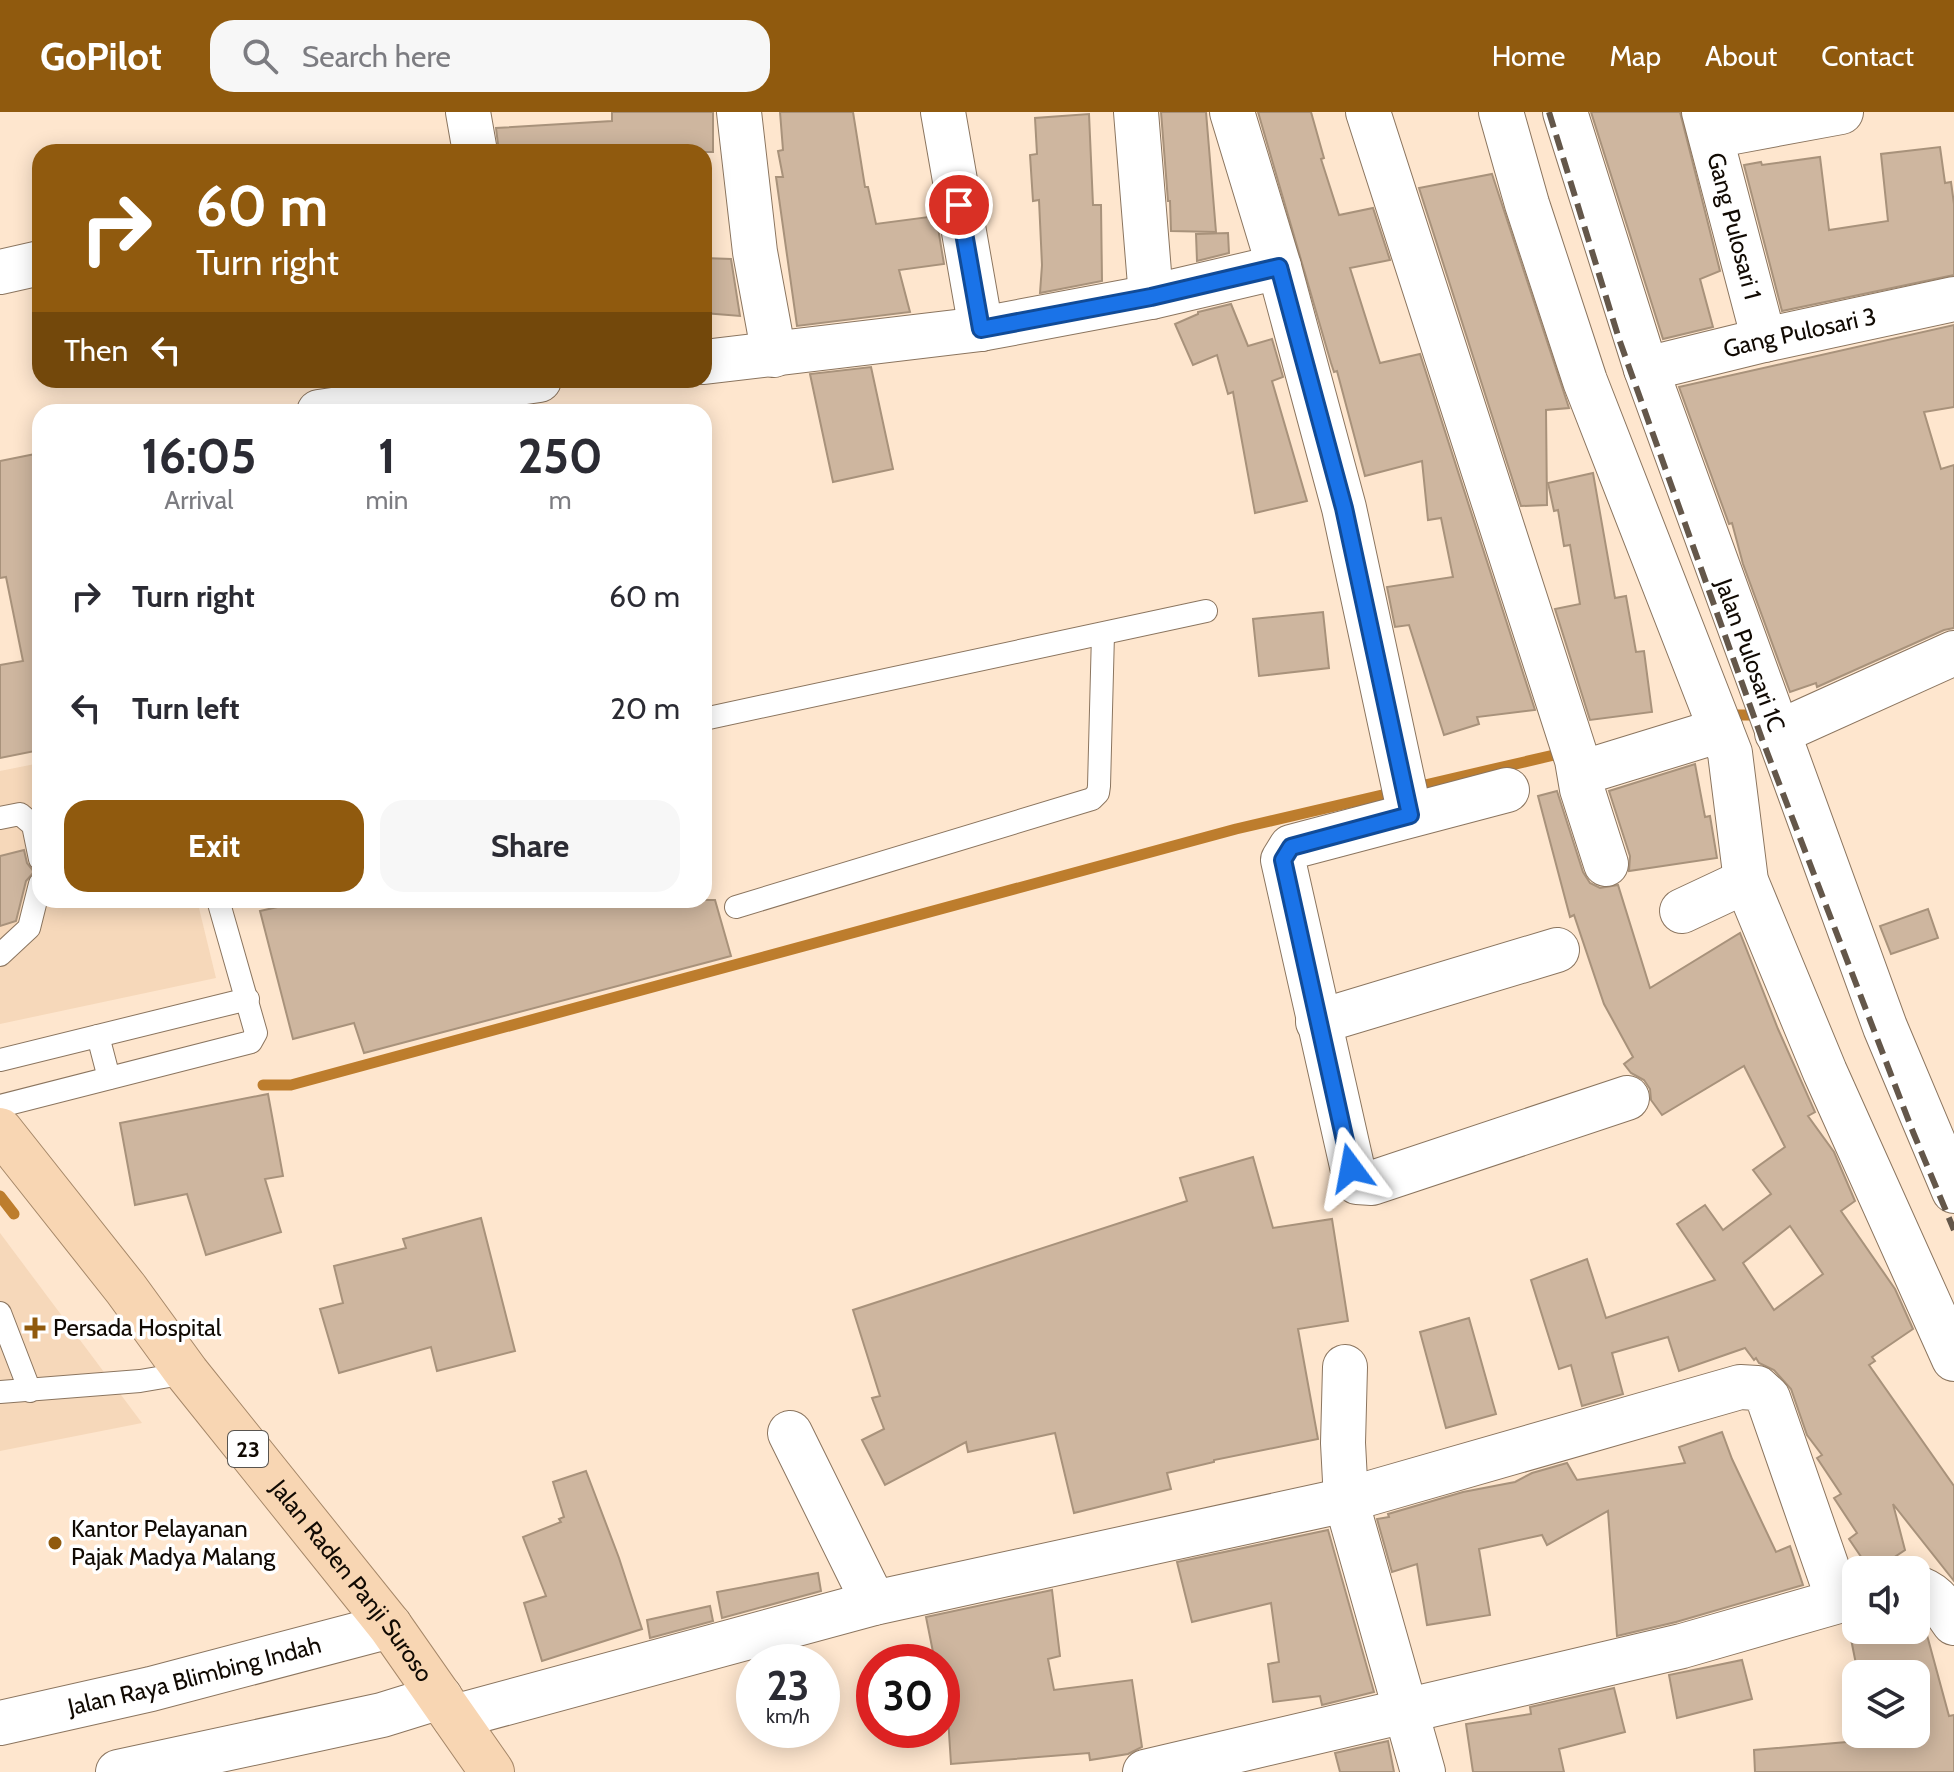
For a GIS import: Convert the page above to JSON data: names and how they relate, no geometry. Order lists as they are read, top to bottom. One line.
{"streets":{"highway":["23","Jalan Raden Panji Suroso"],"street":["Gang Pulosari 1","Gang Pulosari 3","Jalan Pulosari 1C","Jalan Raya Blimbing Indah"]},"crossings":[["Gang Pulosari 1","Gang Pulosari 3"],["Gang Pulosari 3","Jalan Pulosari 1C"],["Jalan Raden Panji Suroso","Jalan Raya Blimbing Indah"]],"places":{"health":["Persada Hospital"],"other":["Kantor Pelayanan Pajak Madya Malang"]},"page":{"header":"GoPilot","search":"Search here","nav":["Home","Map","About","Contact"],"turn":["60 m","Turn right"],"then":"Then","eta":["16:05","Arrival","1","min","250","m"],"list":[{"name":"Turn right","value":"60 m"},{"name":"Turn left","value":"20 m"}],"buttons":["Exit","Share"],"speed":"23 km/h","limit":"30"}}
